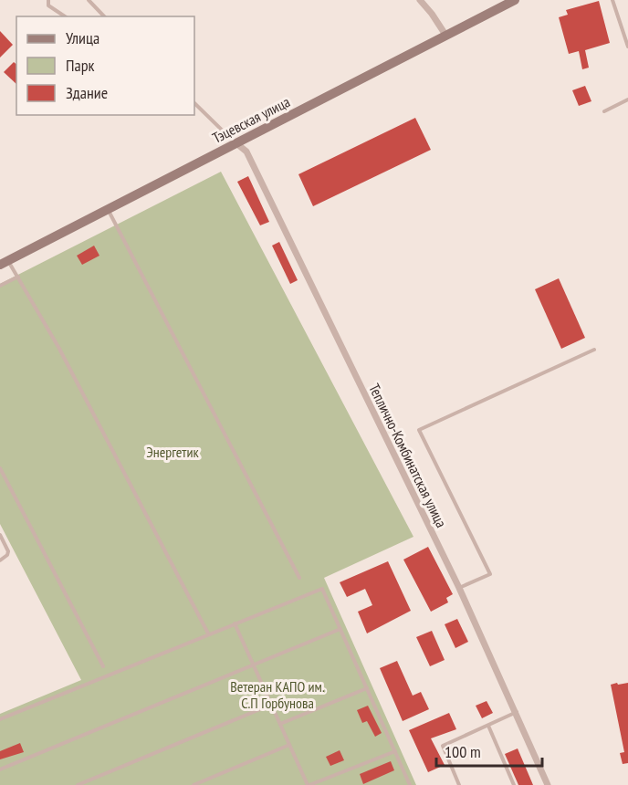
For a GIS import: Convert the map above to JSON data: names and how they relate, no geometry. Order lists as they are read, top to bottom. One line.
{"streets":{"main road":["Тэцевская улица"],"street":["Теплично-Комбинатская улица"]},"crossings":[["Тэцевская улица","Теплично-Комбинатская улица"]],"parks":["Энергетик","Ветеран КАПО им. С.П Горбунова"],"legend":["Улица","Парк","Здание"],"scale_bar":"100 m"}
